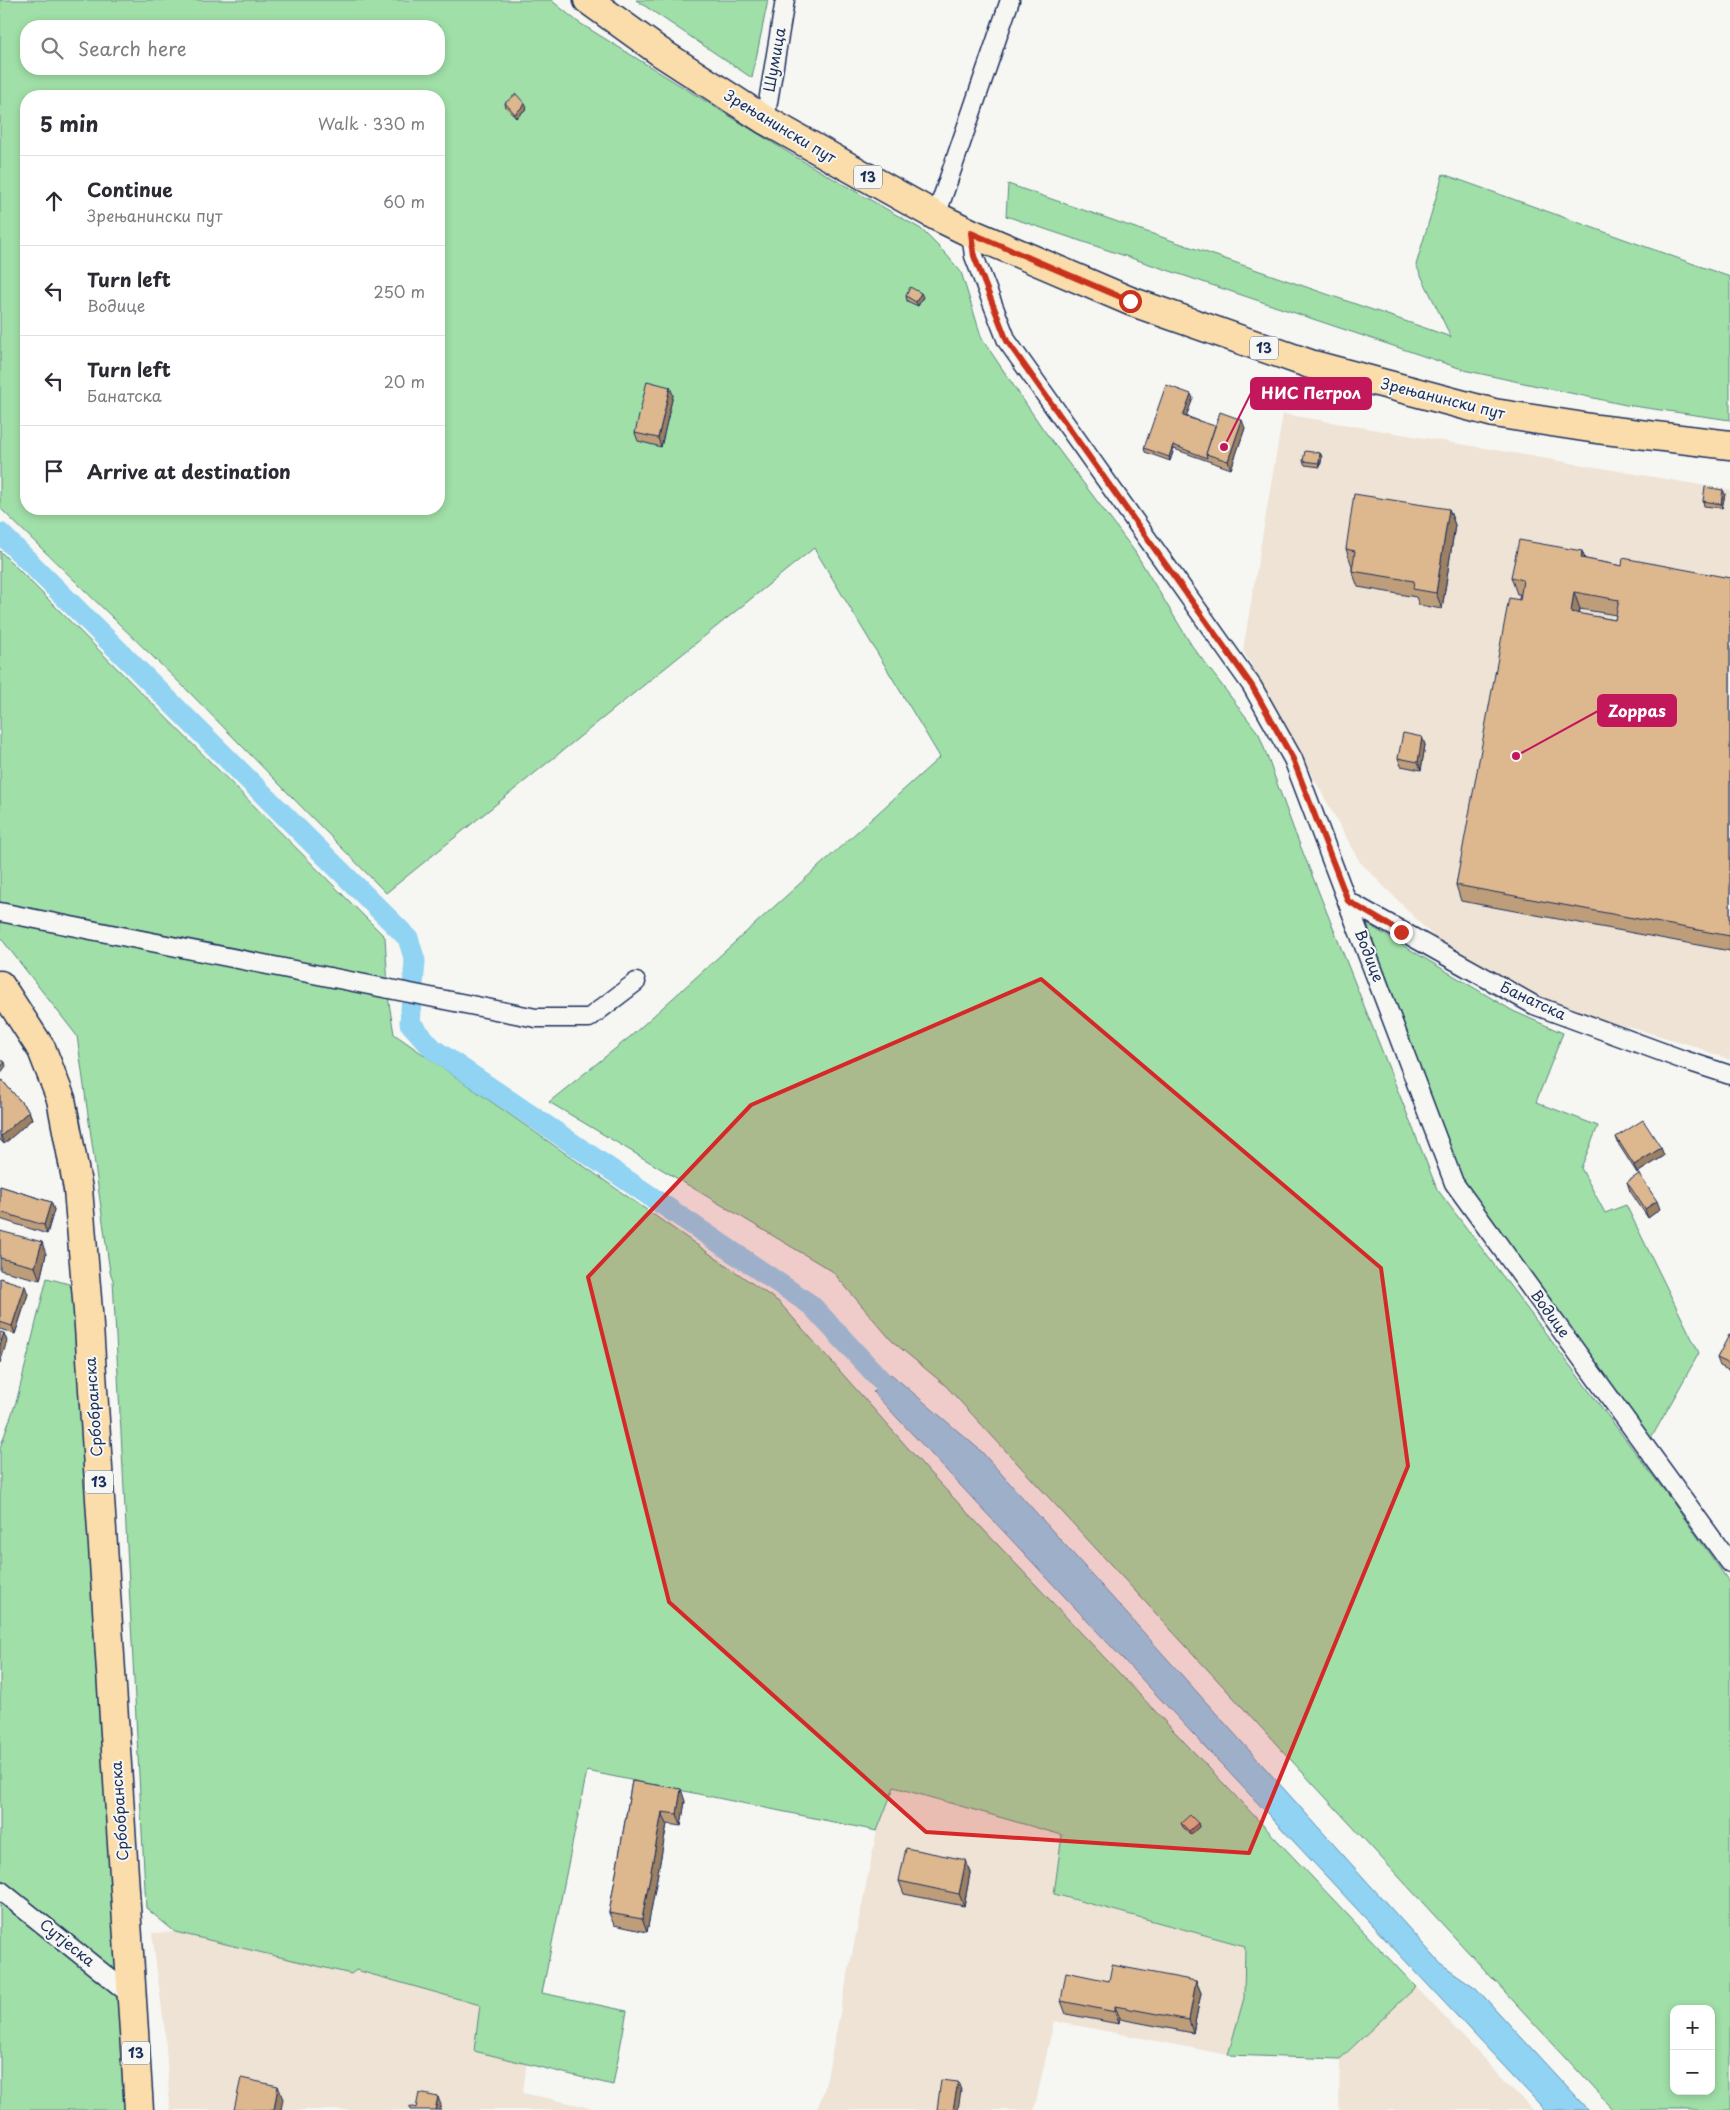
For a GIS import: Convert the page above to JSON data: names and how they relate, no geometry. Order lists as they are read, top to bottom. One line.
{"streets":{"main road":["Зрењанински пут","13","Србобранска"],"street":["Шумица","Водице","Банатска","Сутјеска"]},"crossings":[["Шумица","Зрењанински пут"],["Зрењанински пут","Водице"],["13","Србобранска"],["13","Сутјеска"],["Водице","Банатска"],["Србобранска","Сутјеска"]],"places":["НИС Петрол","Zoppas"],"page":{"search":"Search here","heading":["5 min","Walk · 330 m"],"list":[["Continue","Зрењанински пут","60 m"],["Turn left","Водице","250 m"],["Turn left","Банатска","20 m"],"Arrive at destination"],"map_buttons":["+","−"]}}
